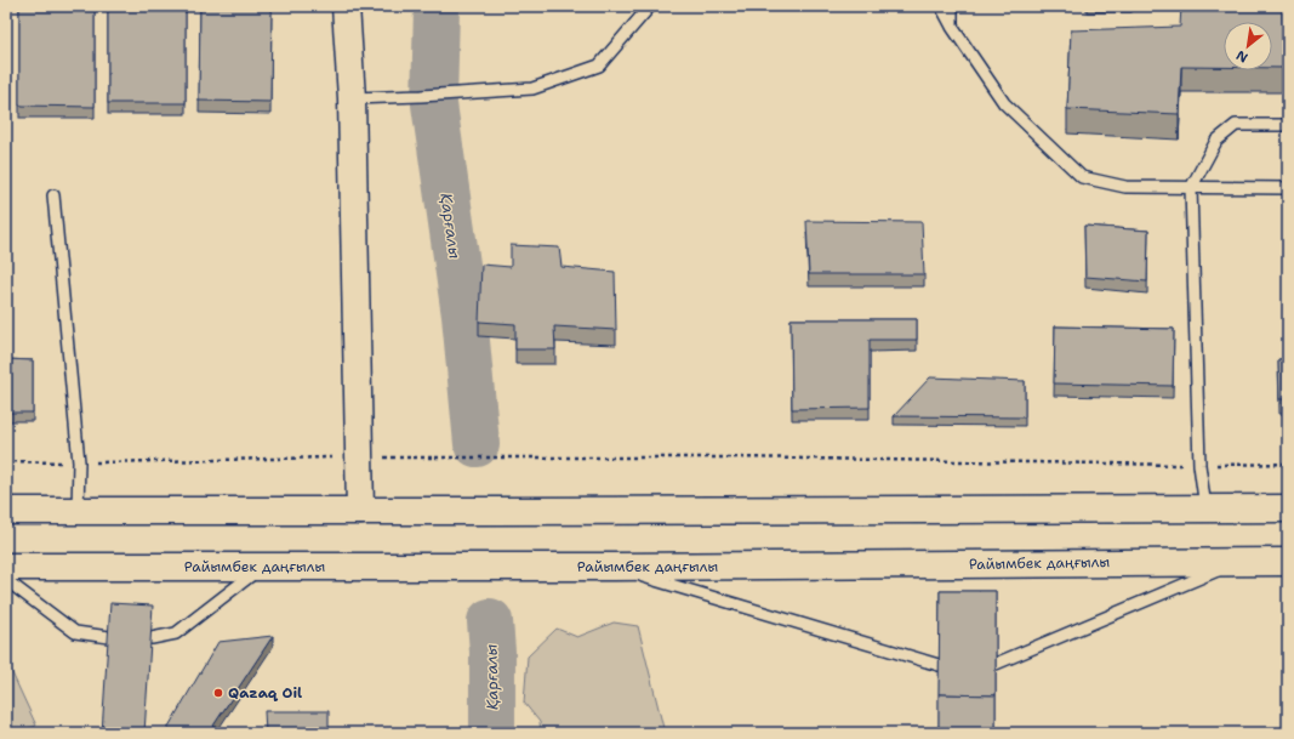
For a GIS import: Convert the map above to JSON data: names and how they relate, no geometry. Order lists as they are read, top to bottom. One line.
{"streets":{"main road":["Райымбек даңғылы"]},"water":["Қарғалы"],"places":["Qazaq Oil"],"north":"bottom left"}
